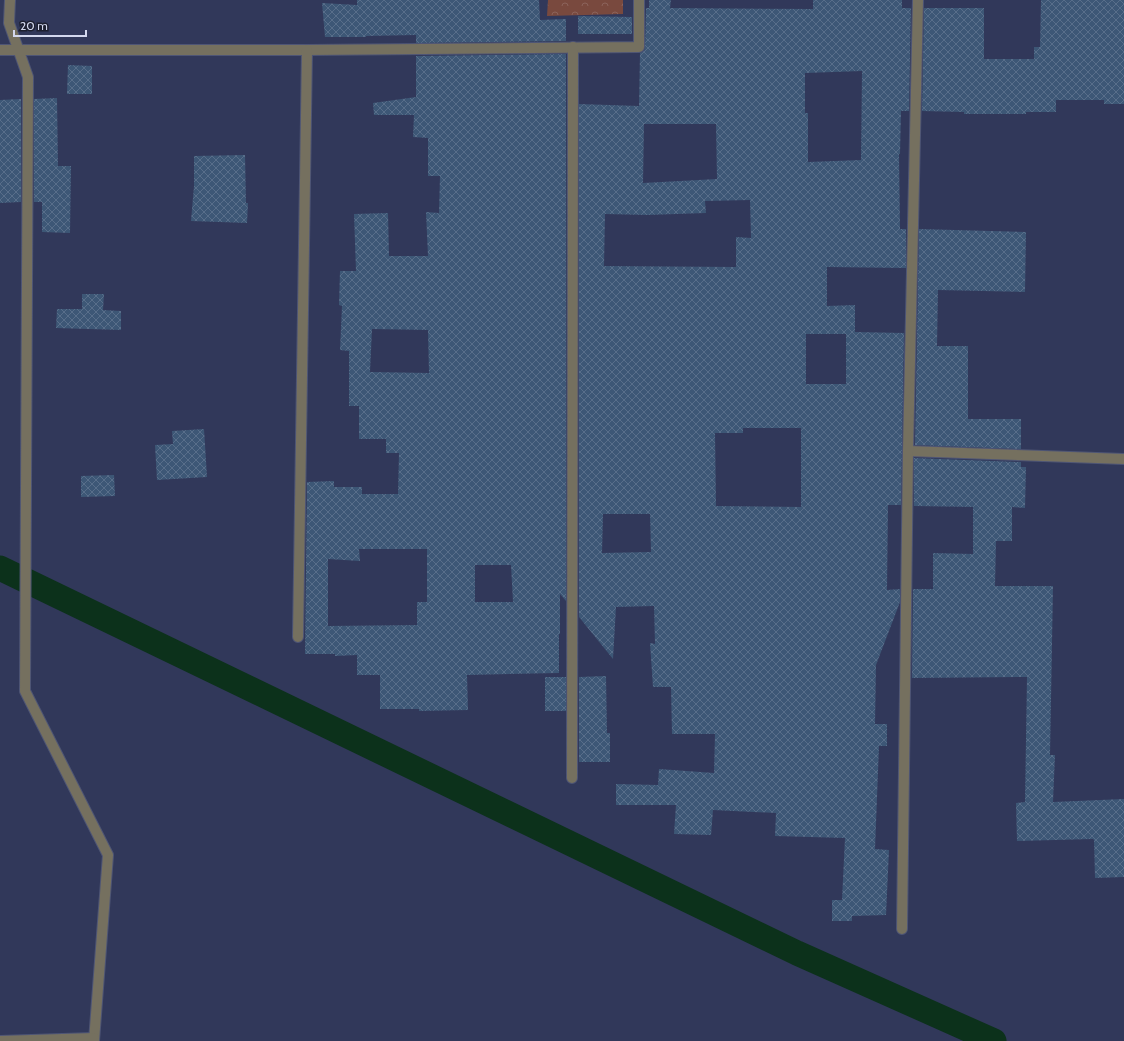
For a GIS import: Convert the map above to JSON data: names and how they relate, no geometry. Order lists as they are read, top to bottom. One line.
{"scale_bar":"20 m"}
